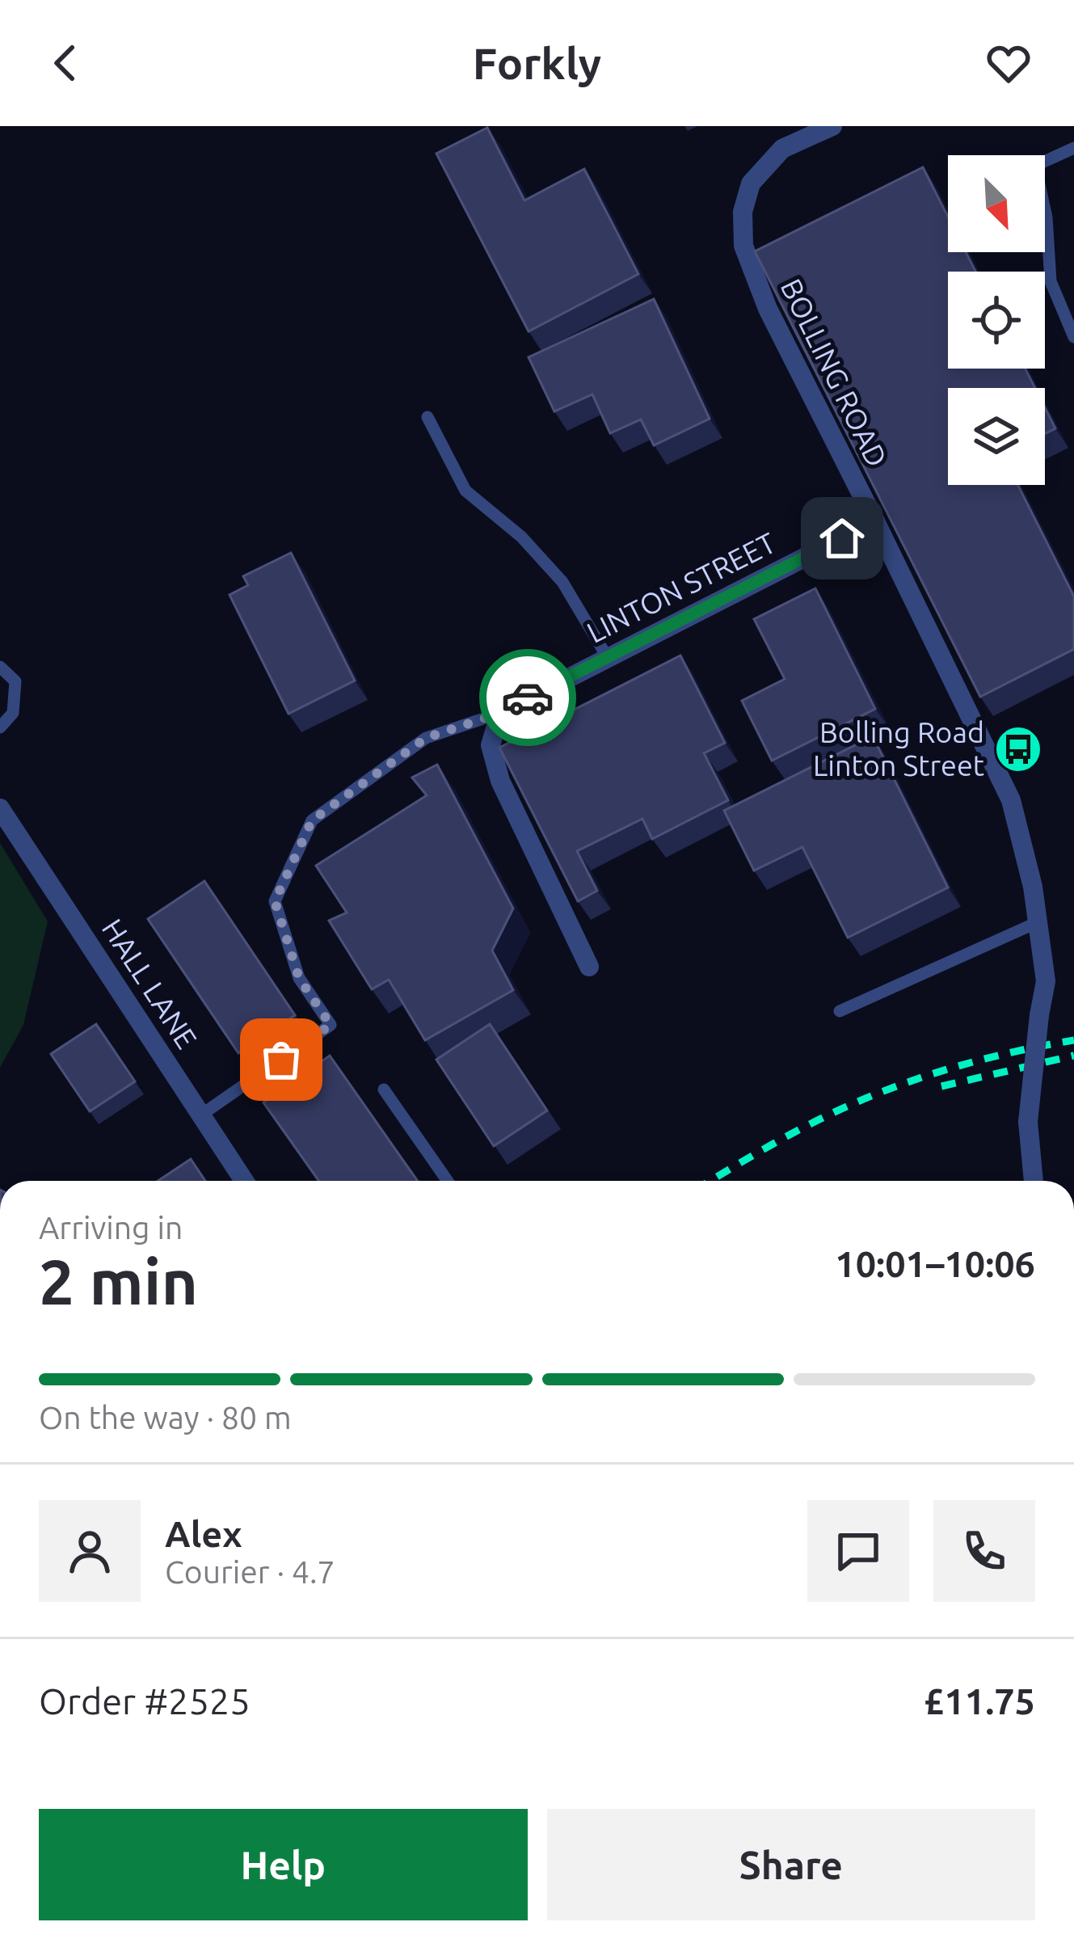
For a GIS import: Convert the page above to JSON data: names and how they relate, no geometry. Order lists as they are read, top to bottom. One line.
{"streets":{"street":["BOLLING ROAD","LINTON STREET","HALL LANE"]},"crossings":[["BOLLING ROAD","LINTON STREET"]],"places":{"bus stop":["Bolling Road Linton Street"]},"north":"bottom right","page":{"header":"Forkly","heading":["2 min","Arriving in","10:01–10:06"],"panel":["Alex","Courier · 4.7","Order #2525","£11.75"],"bar":"On the way · 80 m","buttons":["Help","Share"]}}
